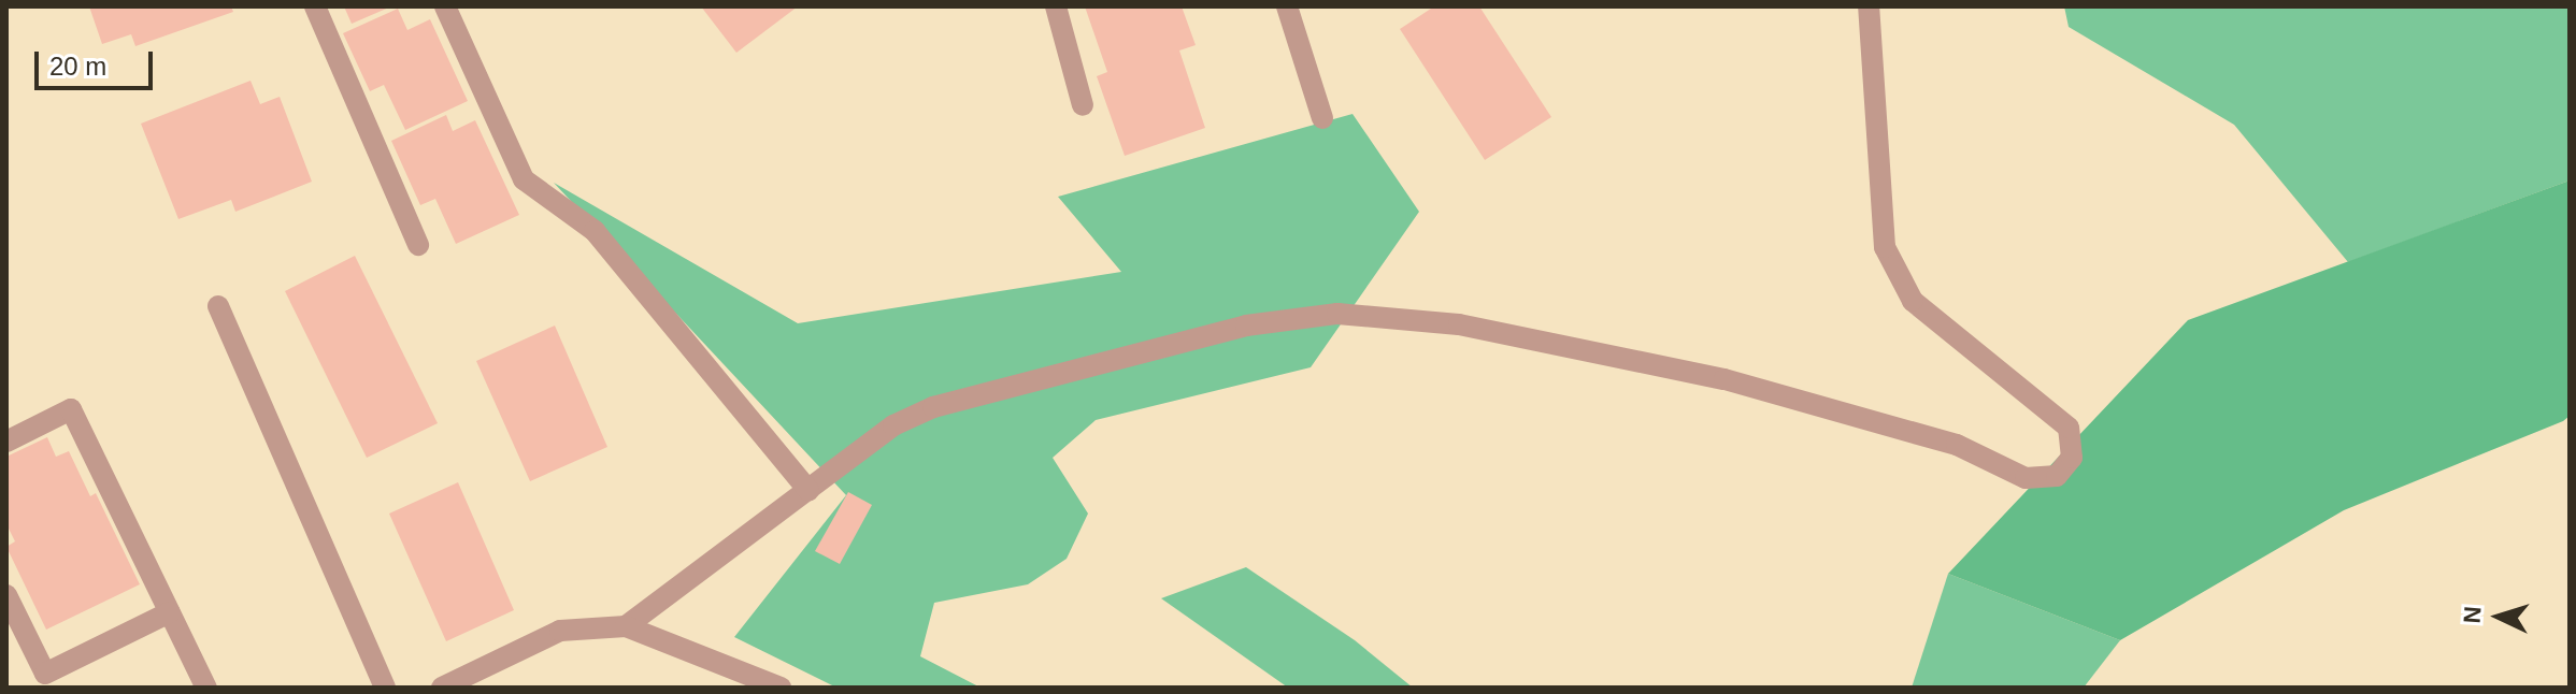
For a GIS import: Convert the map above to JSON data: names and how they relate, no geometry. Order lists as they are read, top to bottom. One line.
{"scale_bar":"20 m","north":"left"}
